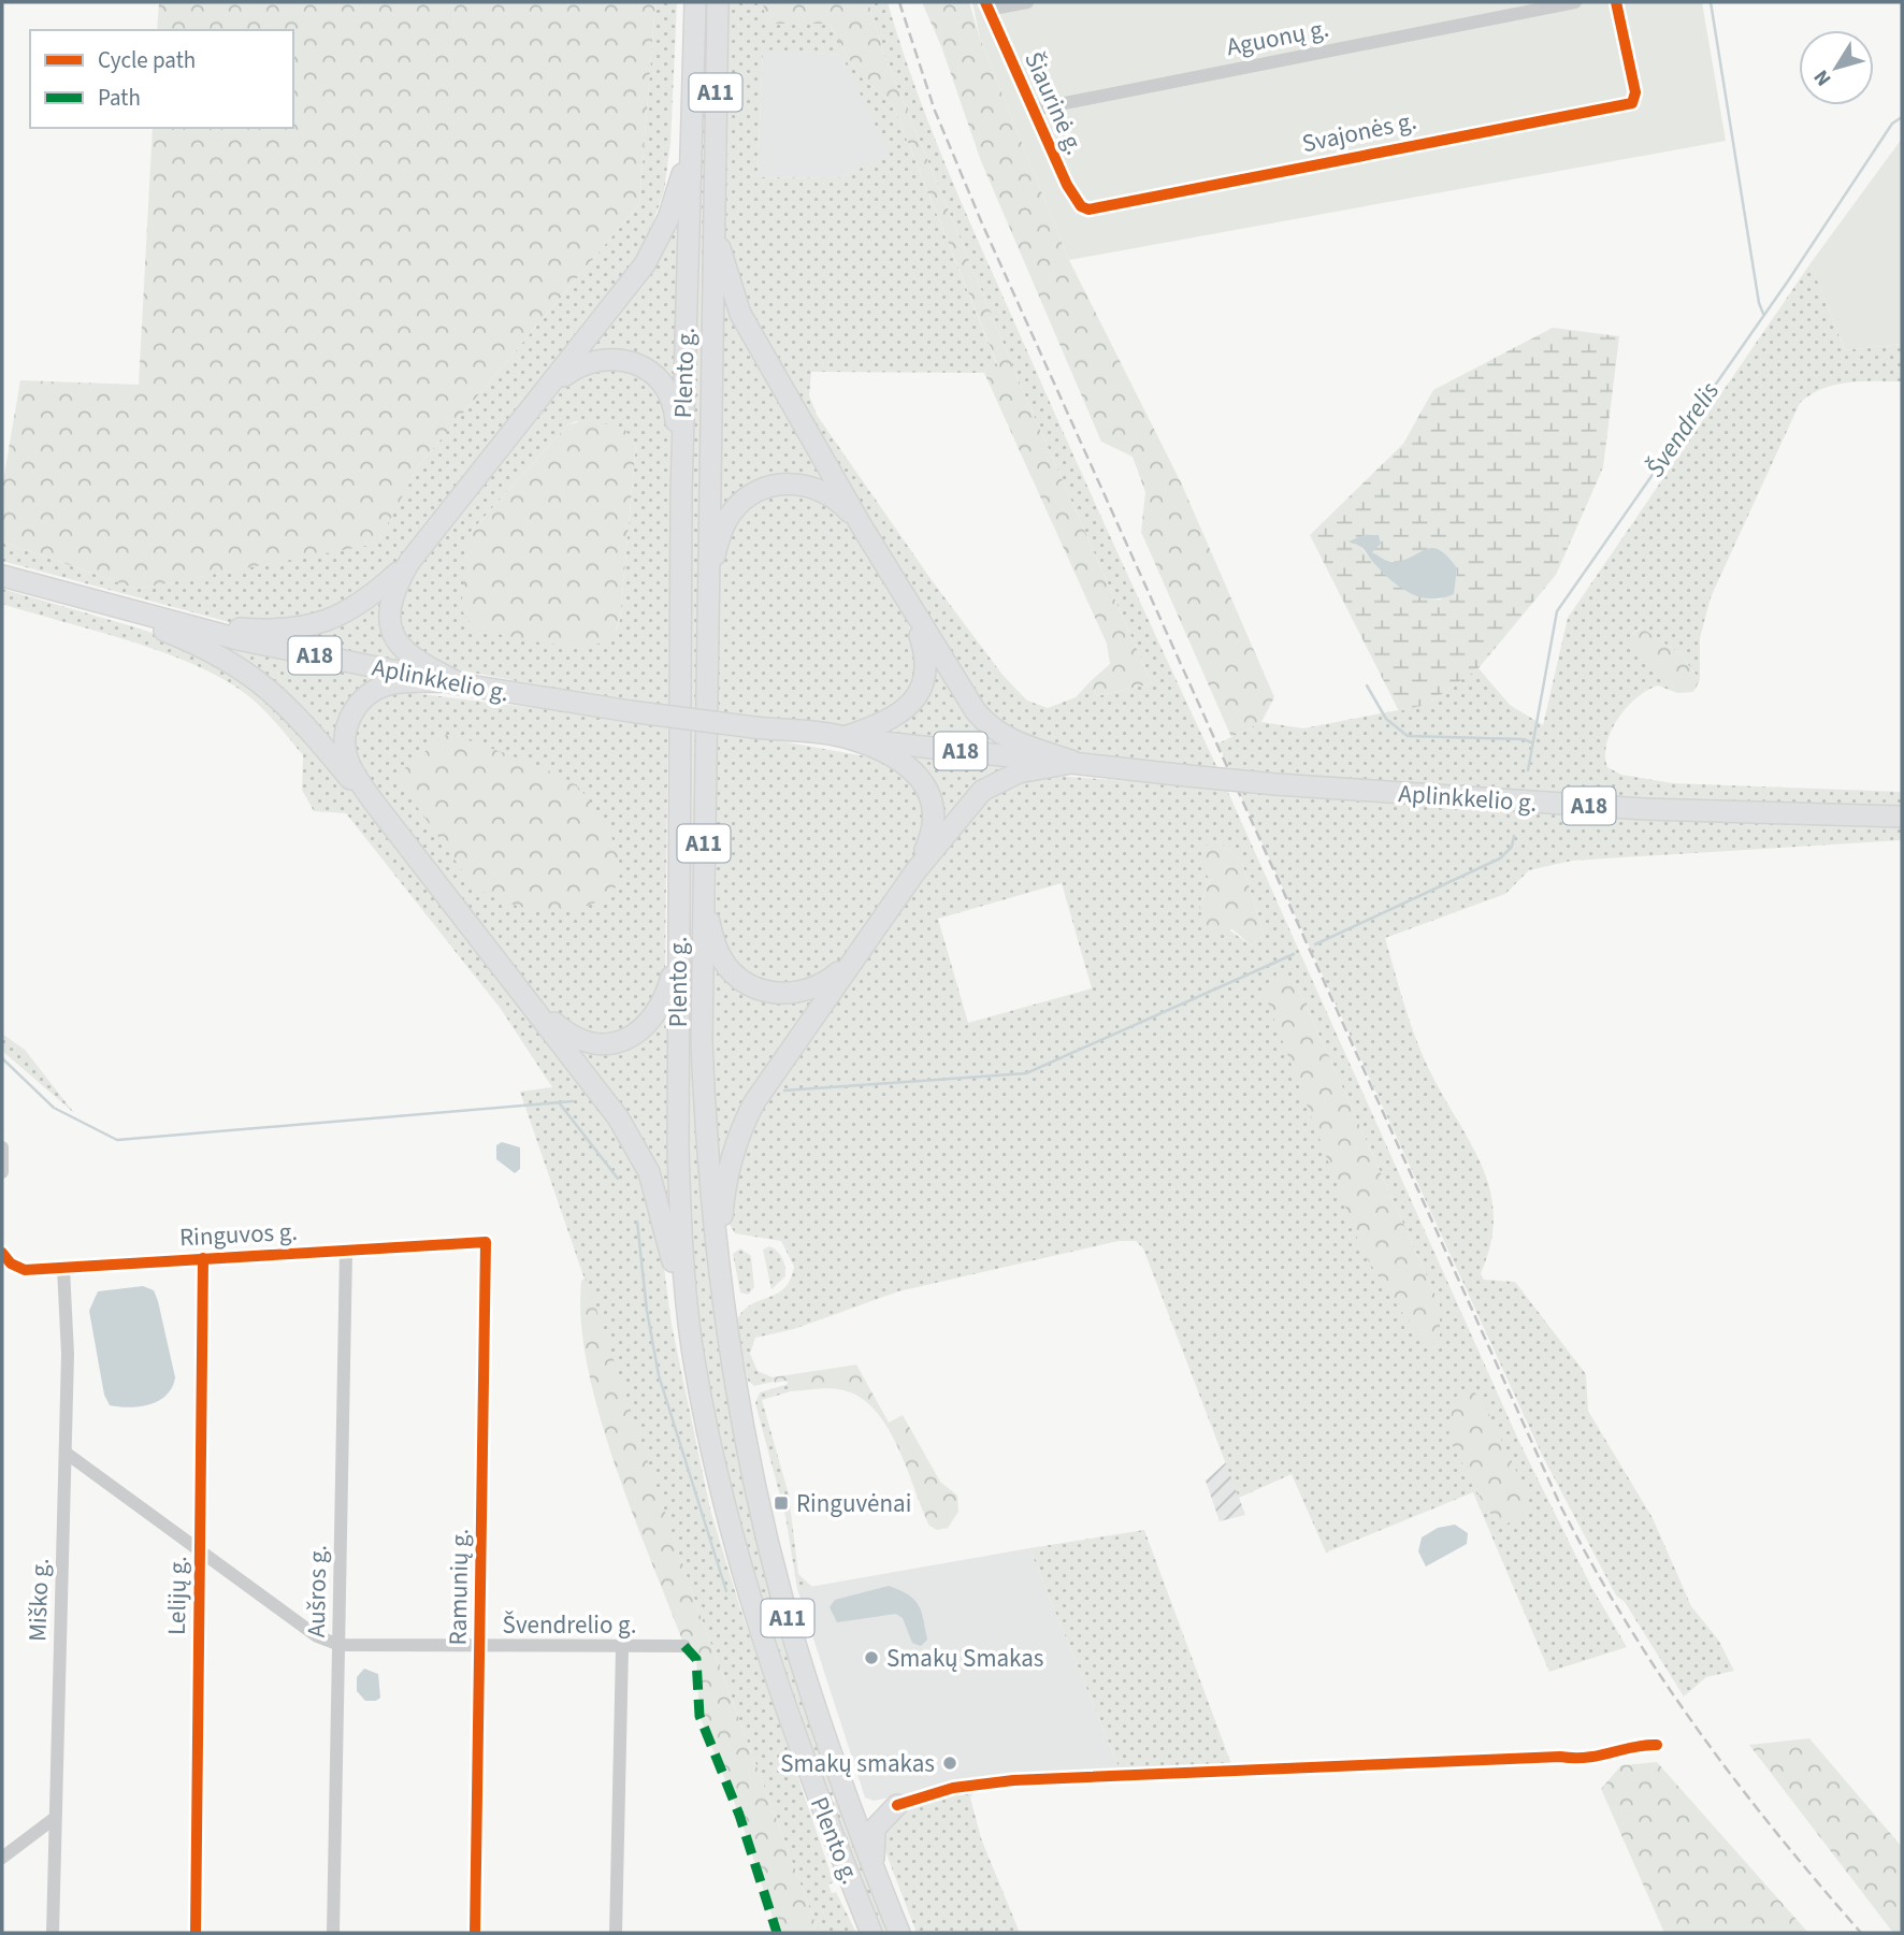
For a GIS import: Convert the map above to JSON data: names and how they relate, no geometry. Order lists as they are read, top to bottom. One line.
{"streets":{"highway":["A11","Plento g.","A18","Aplinkkelio g."],"street":["Aguonų g.","Šiaurinė g.","Svajonės g.","Ringuvos g.","Ramunių g.","Aušros g.","Lelijų g.","Miško g.","Švendrelio g."]},"crossings":[["Aguonų g.","Šiaurinė g."],["Šiaurinė g.","Svajonės g."],["Ringuvos g.","Ramunių g."],["Ringuvos g.","Aušros g."],["Ringuvos g.","Lelijų g."],["Ringuvos g.","Miško g."],["Ramunių g.","Švendrelio g."],["Aušros g.","Švendrelio g."],["Lelijų g.","Švendrelio g."],["Miško g.","Švendrelio g."]],"water":["Švendrelis"],"places":{"transit":["Ringuvėnai"],"other":["Smakų Smakas","Smakų smakas"]},"legend":["Cycle path","Path"],"north":"bottom left"}
